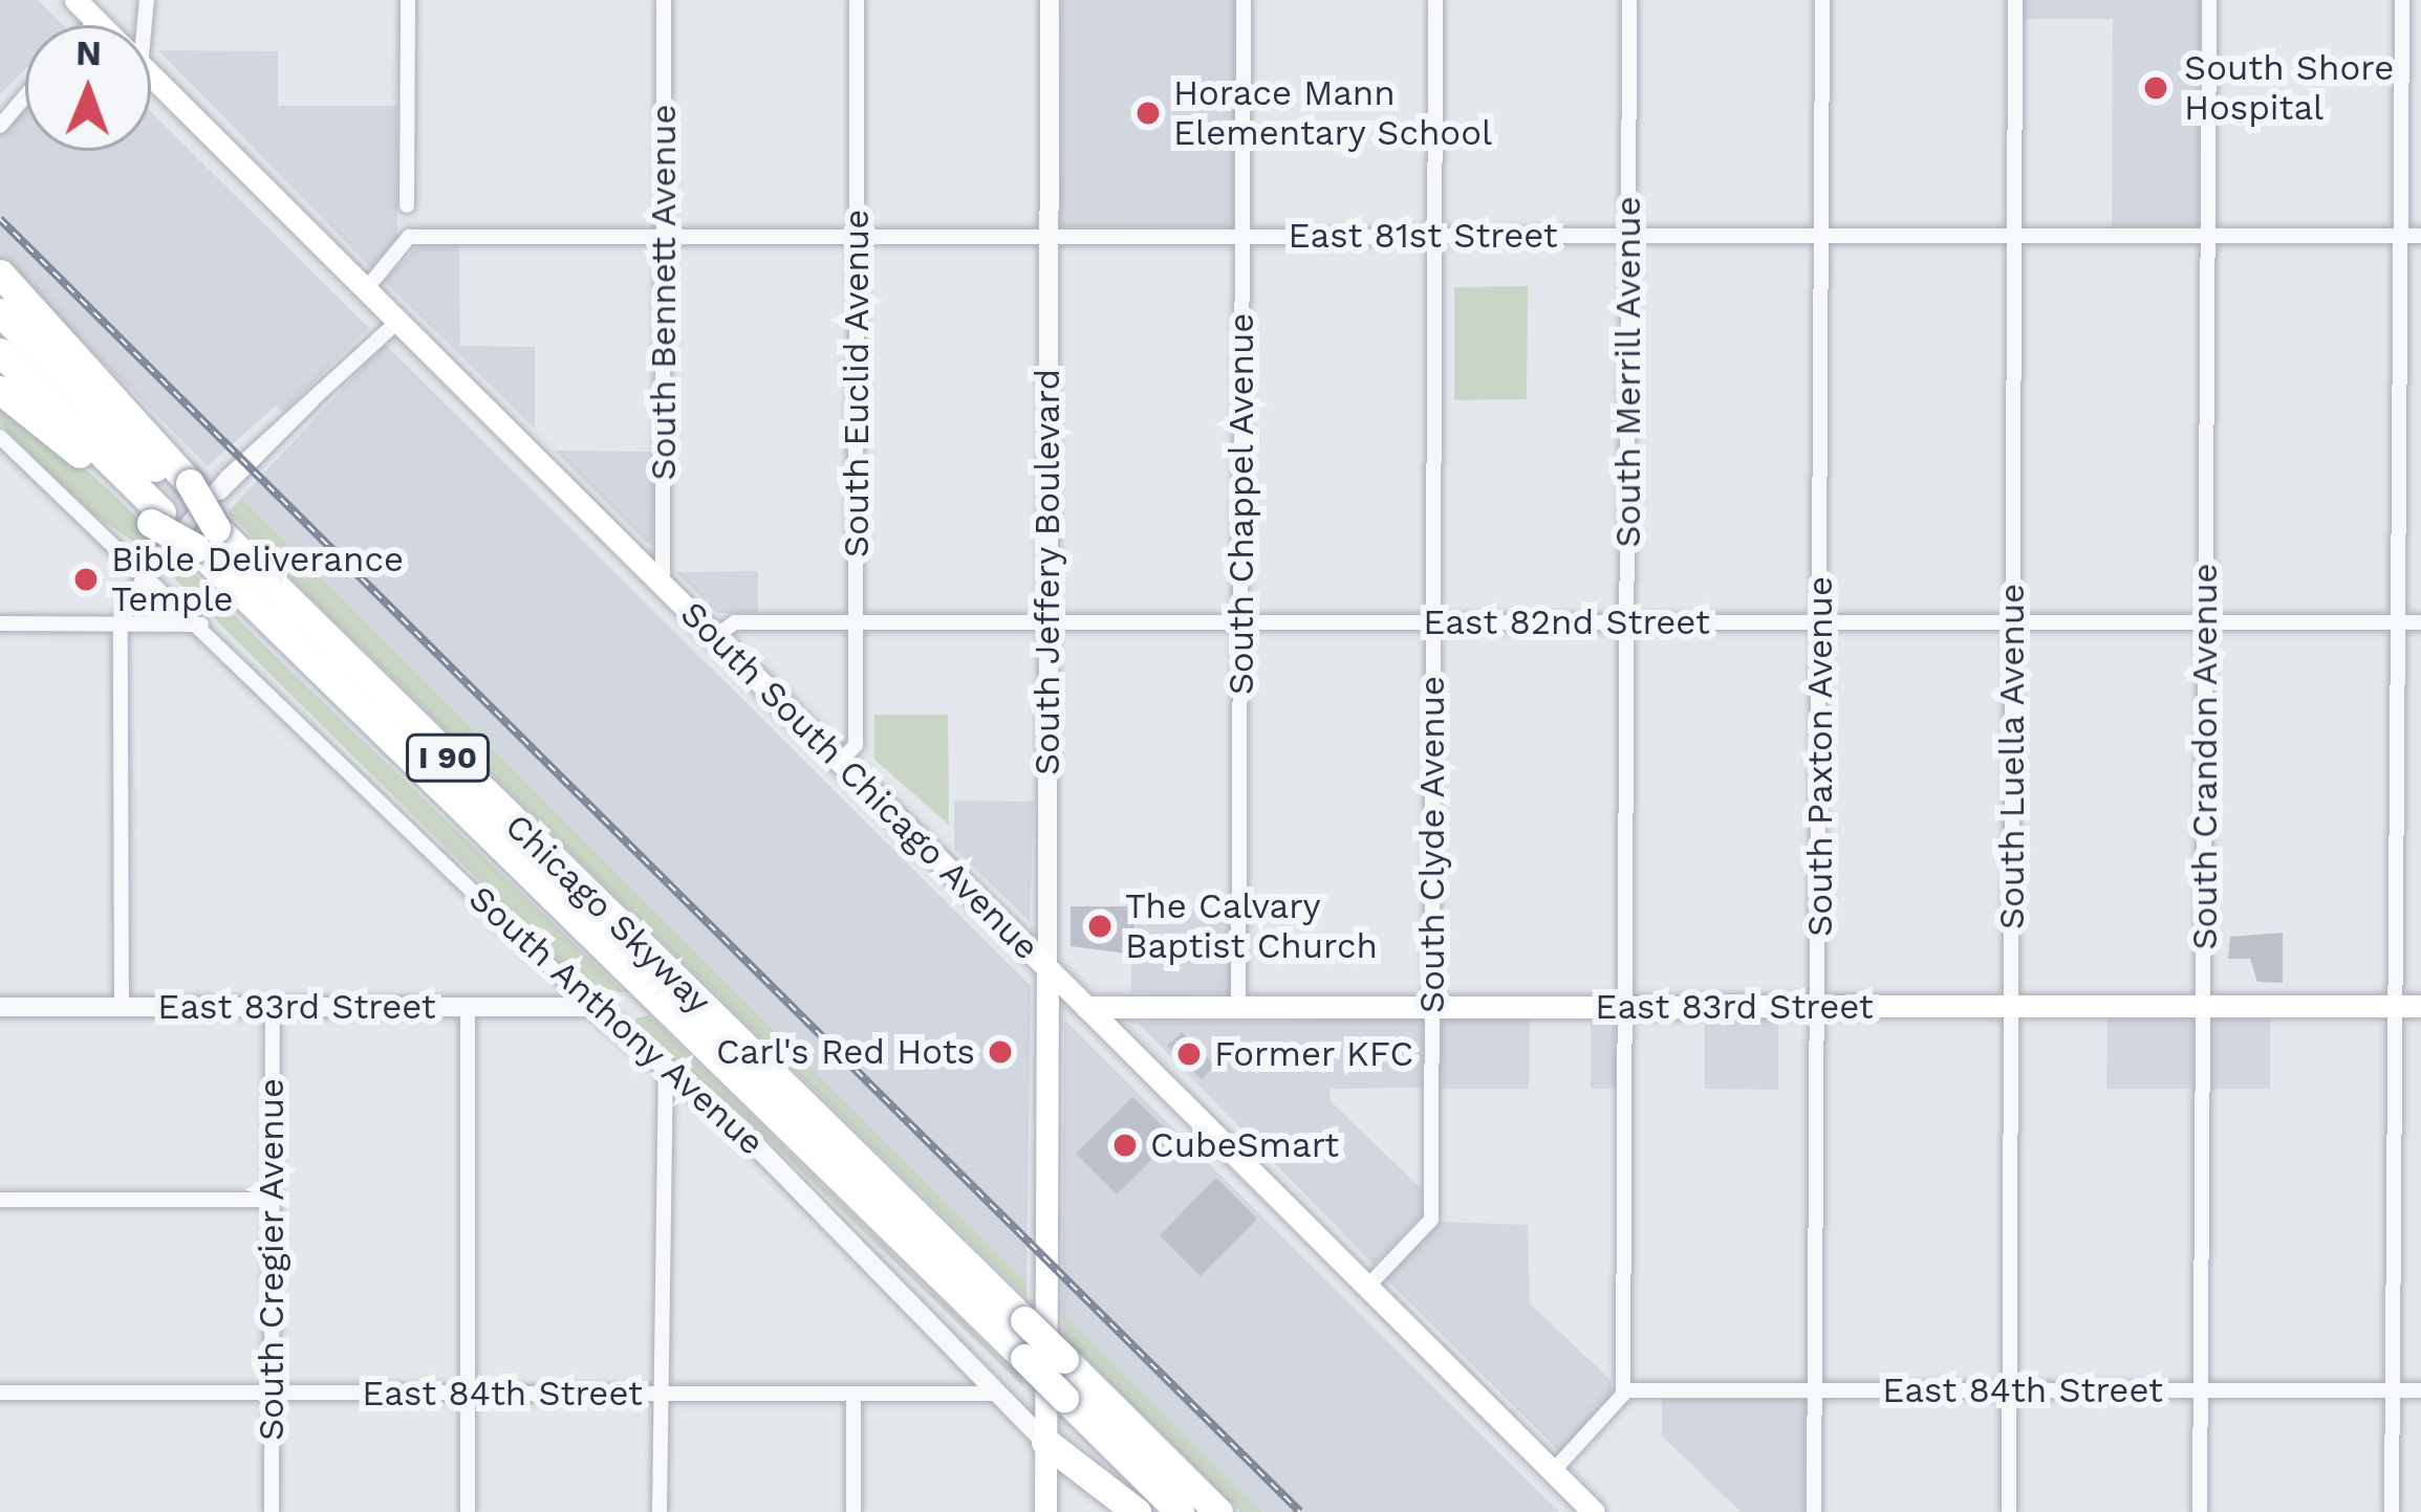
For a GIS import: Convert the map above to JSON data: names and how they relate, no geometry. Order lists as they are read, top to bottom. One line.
{"streets":{"highway":["I 90","Chicago Skyway"],"main road":["South Jeffery Boulevard","South South Chicago Avenue","East 83rd Street"],"street":["East 81st Street","South Bennett Avenue","South Merrill Avenue","South Euclid Avenue","South Chappel Avenue","East 82nd Street","South Paxton Avenue","South Luella Avenue","South Crandon Avenue","South Clyde Avenue","South Anthony Avenue","South Cregier Avenue","East 84th Street"]},"crossings":[["East 81st Street","South Bennett Avenue"],["East 81st Street","South Merrill Avenue"],["East 81st Street","South Euclid Avenue"],["East 81st Street","South Chappel Avenue"],["East 81st Street","South Jeffery Boulevard"],["East 81st Street","South Paxton Avenue"],["East 81st Street","South Luella Avenue"],["East 81st Street","South Crandon Avenue"],["East 81st Street","South South Chicago Avenue"],["East 81st Street","South Clyde Avenue"],["South Bennett Avenue","South South Chicago Avenue"],["South Merrill Avenue","East 82nd Street"],["South Merrill Avenue","East 83rd Street"],["South Merrill Avenue","East 84th Street"],["South Euclid Avenue","East 82nd Street"],["South Euclid Avenue","South South Chicago Avenue"],["South Chappel Avenue","East 82nd Street"],["South Chappel Avenue","East 83rd Street"],["South Jeffery Boulevard","East 82nd Street"],["South Jeffery Boulevard","South South Chicago Avenue"],["South Jeffery Boulevard","Chicago Skyway"],["South Jeffery Boulevard","East 83rd Street"],["South Jeffery Boulevard","South Anthony Avenue"],["East 82nd Street","South Paxton Avenue"],["East 82nd Street","South Luella Avenue"],["East 82nd Street","South Crandon Avenue"],["East 82nd Street","South South Chicago Avenue"],["East 82nd Street","South Clyde Avenue"],["South Paxton Avenue","East 83rd Street"],["South Paxton Avenue","East 84th Street"],["South Luella Avenue","East 83rd Street"],["South Luella Avenue","East 84th Street"],["South Crandon Avenue","East 83rd Street"],["South Crandon Avenue","East 84th Street"],["South South Chicago Avenue","South Clyde Avenue"],["South South Chicago Avenue","East 83rd Street"],["South Clyde Avenue","East 83rd Street"],["East 83rd Street","South Anthony Avenue"],["East 83rd Street","South Cregier Avenue"],["South Anthony Avenue","East 84th Street"],["South Cregier Avenue","East 84th Street"]],"places":["South Shore Hospital","Horace Mann Elementary School","Bible Deliverance Temple","The Calvary Baptist Church","Carl's Red Hots","Former KFC","CubeSmart"],"north":"top"}
